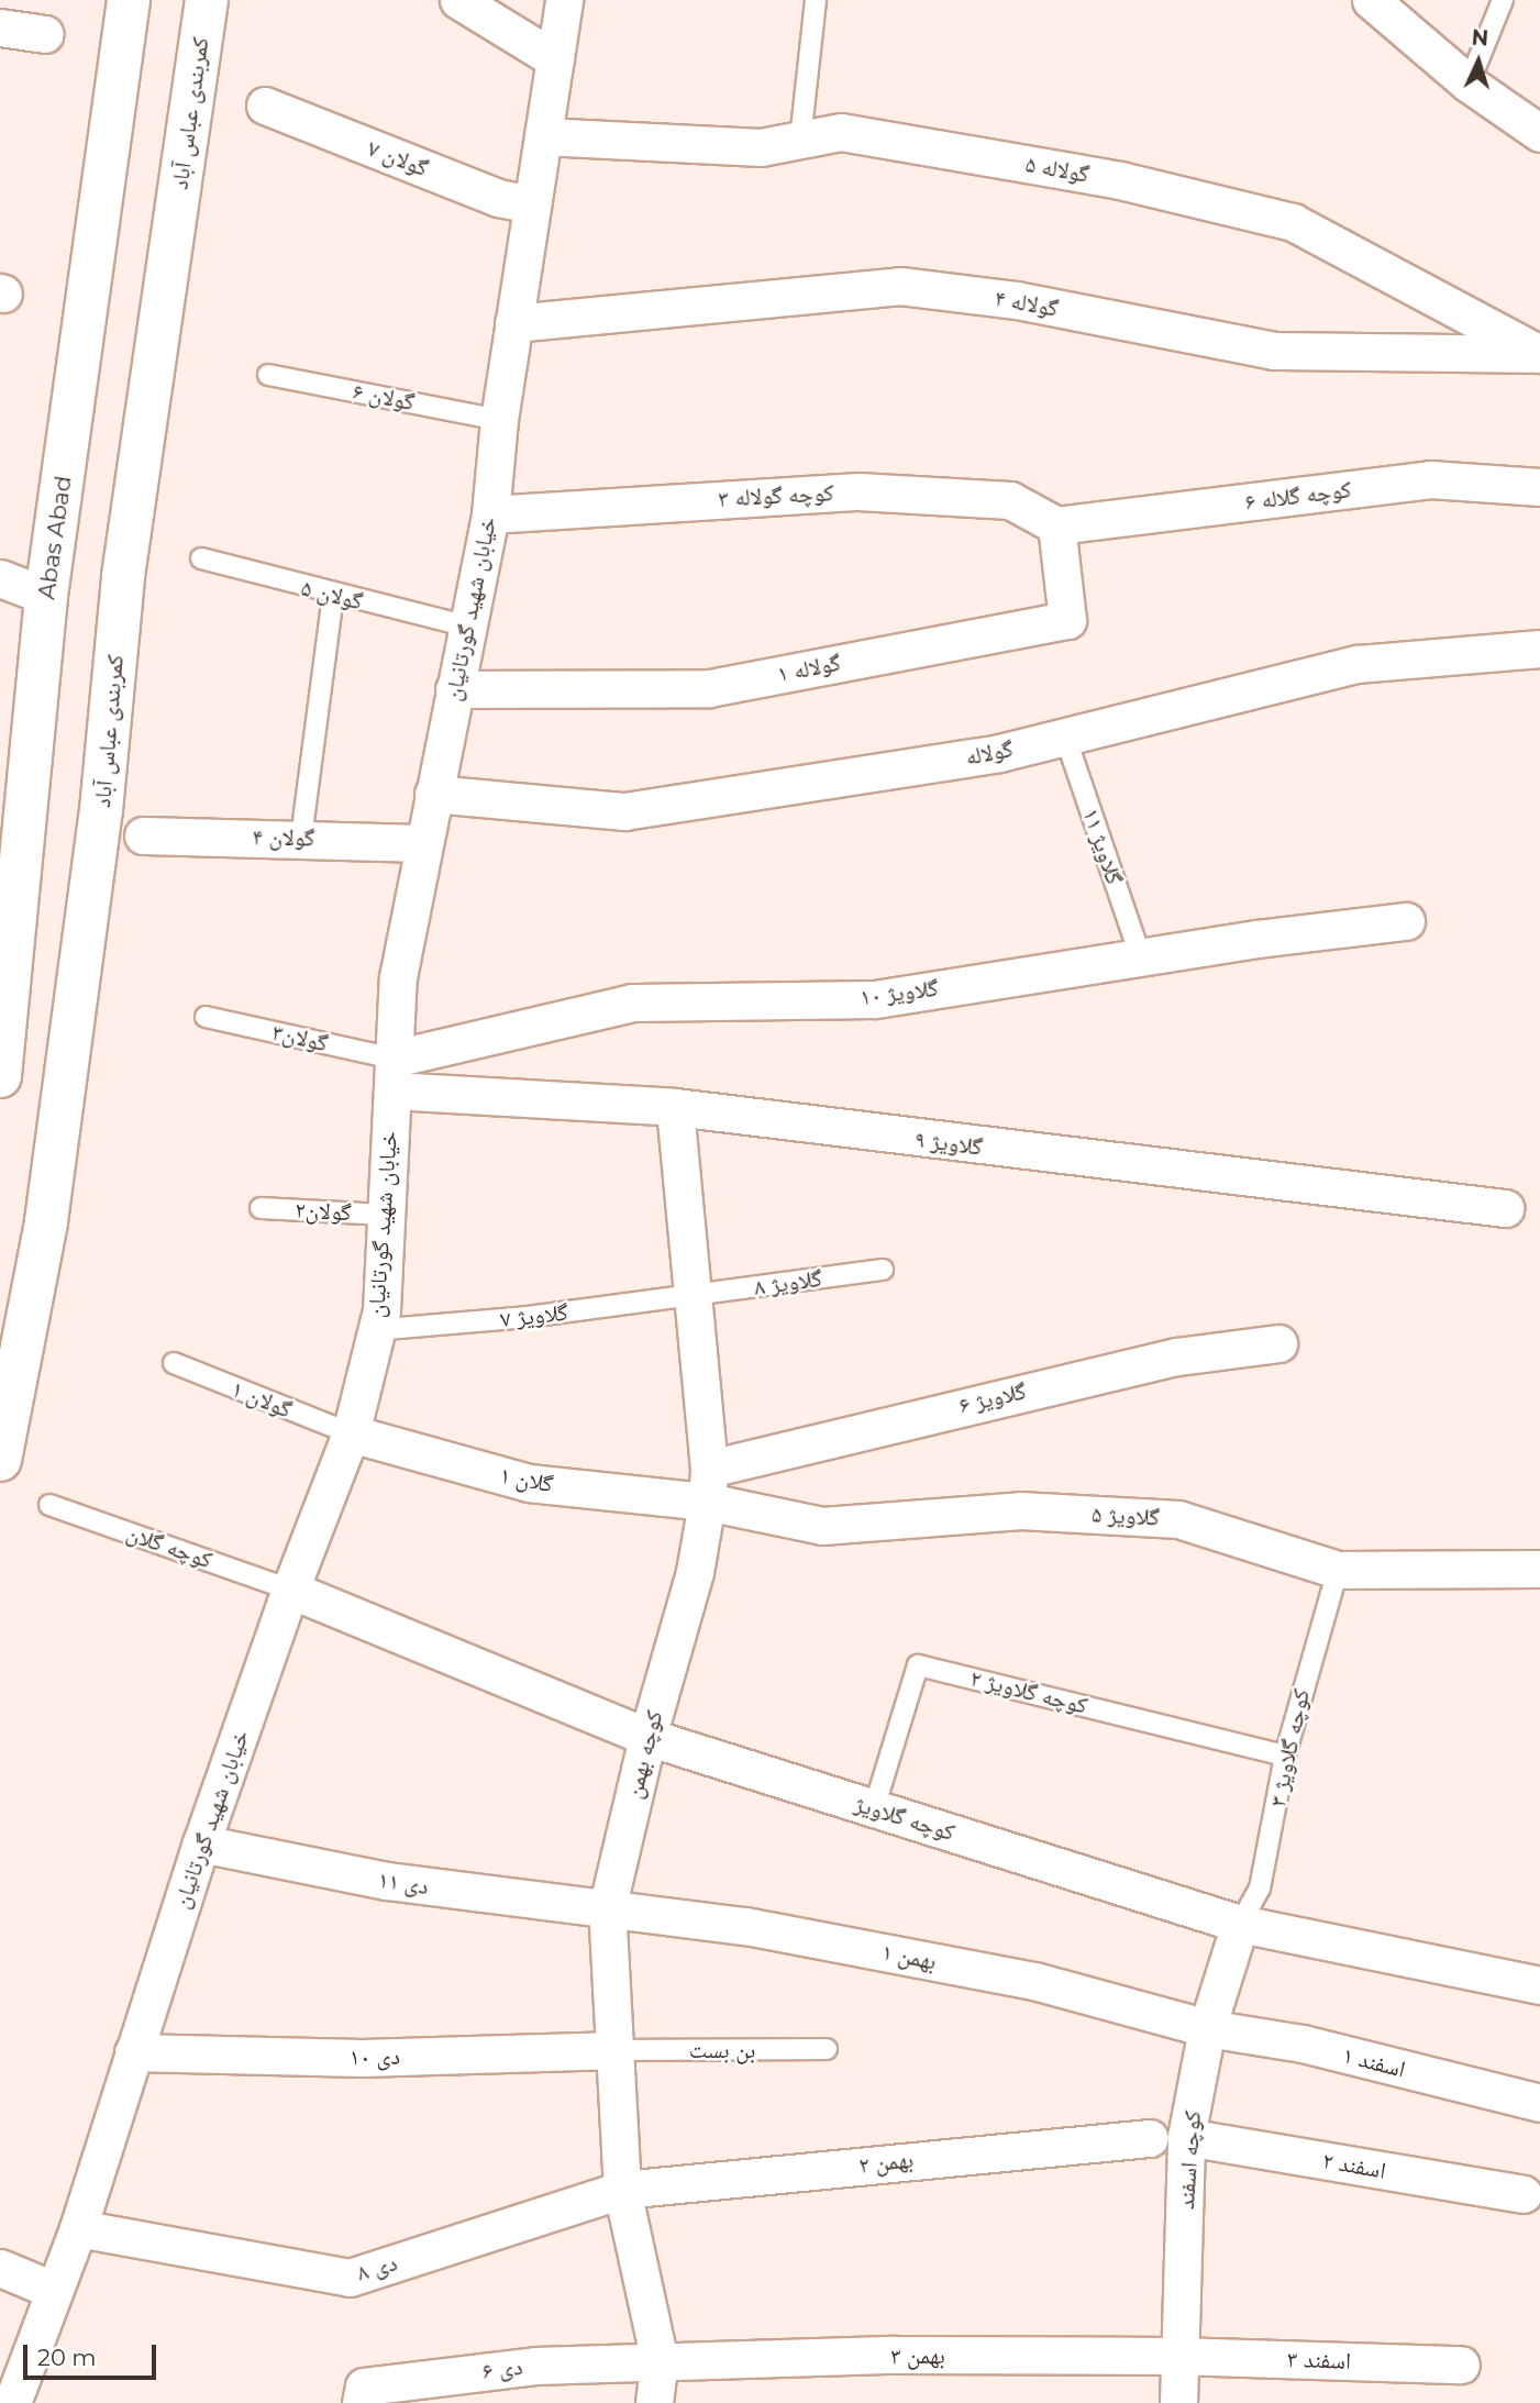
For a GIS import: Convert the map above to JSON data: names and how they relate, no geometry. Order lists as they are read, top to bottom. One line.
{"streets":{"main road":["کمربندی عباس آباد","Abas Abad"],"street":["گولان ۷","گولاله ۵","گولاله ۴","کوچه گولاله ۳","کوچه گلاله ۶","خیابان شهید گورتانیان","گولاله ۱","گولاله","گولان ۴","گلاویژ ۱۰","گلاویژ ۹","گلاویژ ۶","گلان ۱","گلاویژ ۵","کوچه بهمن","کوچه گلاویژ","دی ۱۱","بهمن ۱","دی ۱۰","اسفند ۱","کوچه اسفند","بهمن ۲","اسفند ۲","دی ۸","بهمن ۳","اسفند ۳","دی ۶"],"lane":["گولان ۶","گولان ۵","گلاویژ ۱۱","گولان۳","گولان۲","گلاویژ ۸","گلاویژ ۷","گولان ۱","کوچه گلان","کوچه گلاویژ ۲","کوچه گلاویژ ۳","بن بست"]},"crossings":[["گولان ۷","خیابان شهید گورتانیان"],["گولاله ۵","گولاله ۴"],["گولاله ۵","خیابان شهید گورتانیان"],["گولاله ۴","خیابان شهید گورتانیان"],["گولان ۶","خیابان شهید گورتانیان"],["کوچه گولاله ۳","کوچه گلاله ۶"],["کوچه گولاله ۳","خیابان شهید گورتانیان"],["کوچه گولاله ۳","گولاله ۱"],["کوچه گلاله ۶","گولاله ۱"],["گولان ۵","خیابان شهید گورتانیان"],["خیابان شهید گورتانیان","گولاله ۱"],["خیابان شهید گورتانیان","گولاله"],["خیابان شهید گورتانیان","گولان ۴"],["خیابان شهید گورتانیان","گلاویژ ۱۰"],["خیابان شهید گورتانیان","گولان۳"],["خیابان شهید گورتانیان","گلاویژ ۹"],["خیابان شهید گورتانیان","گولان۲"],["خیابان شهید گورتانیان","گلاویژ ۷"],["خیابان شهید گورتانیان","گولان ۱"],["خیابان شهید گورتانیان","گلان ۱"],["خیابان شهید گورتانیان","کوچه گلان"],["خیابان شهید گورتانیان","کوچه گلاویژ"],["خیابان شهید گورتانیان","دی ۱۱"],["خیابان شهید گورتانیان","دی ۱۰"],["خیابان شهید گورتانیان","دی ۸"],["گولاله","گلاویژ ۱۱"],["گلاویژ ۱۱","گلاویژ ۱۰"],["گلاویژ ۱۰","گولان۳"],["گلاویژ ۱۰","گلاویژ ۹"],["گولان۳","گلاویژ ۹"],["گلاویژ ۹","کوچه بهمن"],["گلاویژ ۸","گلاویژ ۷"],["گلاویژ ۸","کوچه بهمن"],["گلاویژ ۷","کوچه بهمن"],["گلاویژ ۶","گلان ۱"],["گلاویژ ۶","گلاویژ ۵"],["گلاویژ ۶","کوچه بهمن"],["گولان ۱","گلان ۱"],["گلان ۱","گلاویژ ۵"],["گلان ۱","کوچه بهمن"],["گلاویژ ۵","کوچه گلاویژ ۳"],["گلاویژ ۵","کوچه بهمن"],["کوچه گلان","کوچه گلاویژ"],["کوچه گلاویژ ۲","کوچه گلاویژ ۳"],["کوچه گلاویژ ۲","کوچه گلاویژ"],["کوچه گلاویژ ۳","کوچه گلاویژ"],["کوچه گلاویژ ۳","کوچه اسفند"],["کوچه بهمن","کوچه گلاویژ"],["کوچه بهمن","دی ۱۱"],["کوچه بهمن","بهمن ۱"],["کوچه بهمن","بن بست"],["کوچه بهمن","دی ۱۰"],["کوچه بهمن","بهمن ۲"],["کوچه بهمن","دی ۸"],["کوچه بهمن","بهمن ۳"],["کوچه بهمن","دی ۶"],["کوچه گلاویژ","کوچه اسفند"],["دی ۱۱","بهمن ۱"],["بهمن ۱","اسفند ۱"],["بهمن ۱","کوچه اسفند"],["بن بست","دی ۱۰"],["اسفند ۱","کوچه اسفند"],["کوچه اسفند","اسفند ۲"],["کوچه اسفند","بهمن ۳"],["کوچه اسفند","اسفند ۳"],["بهمن ۲","دی ۸"],["بهمن ۳","اسفند ۳"],["بهمن ۳","دی ۶"]],"scale_bar":"20 m","north":"top"}
